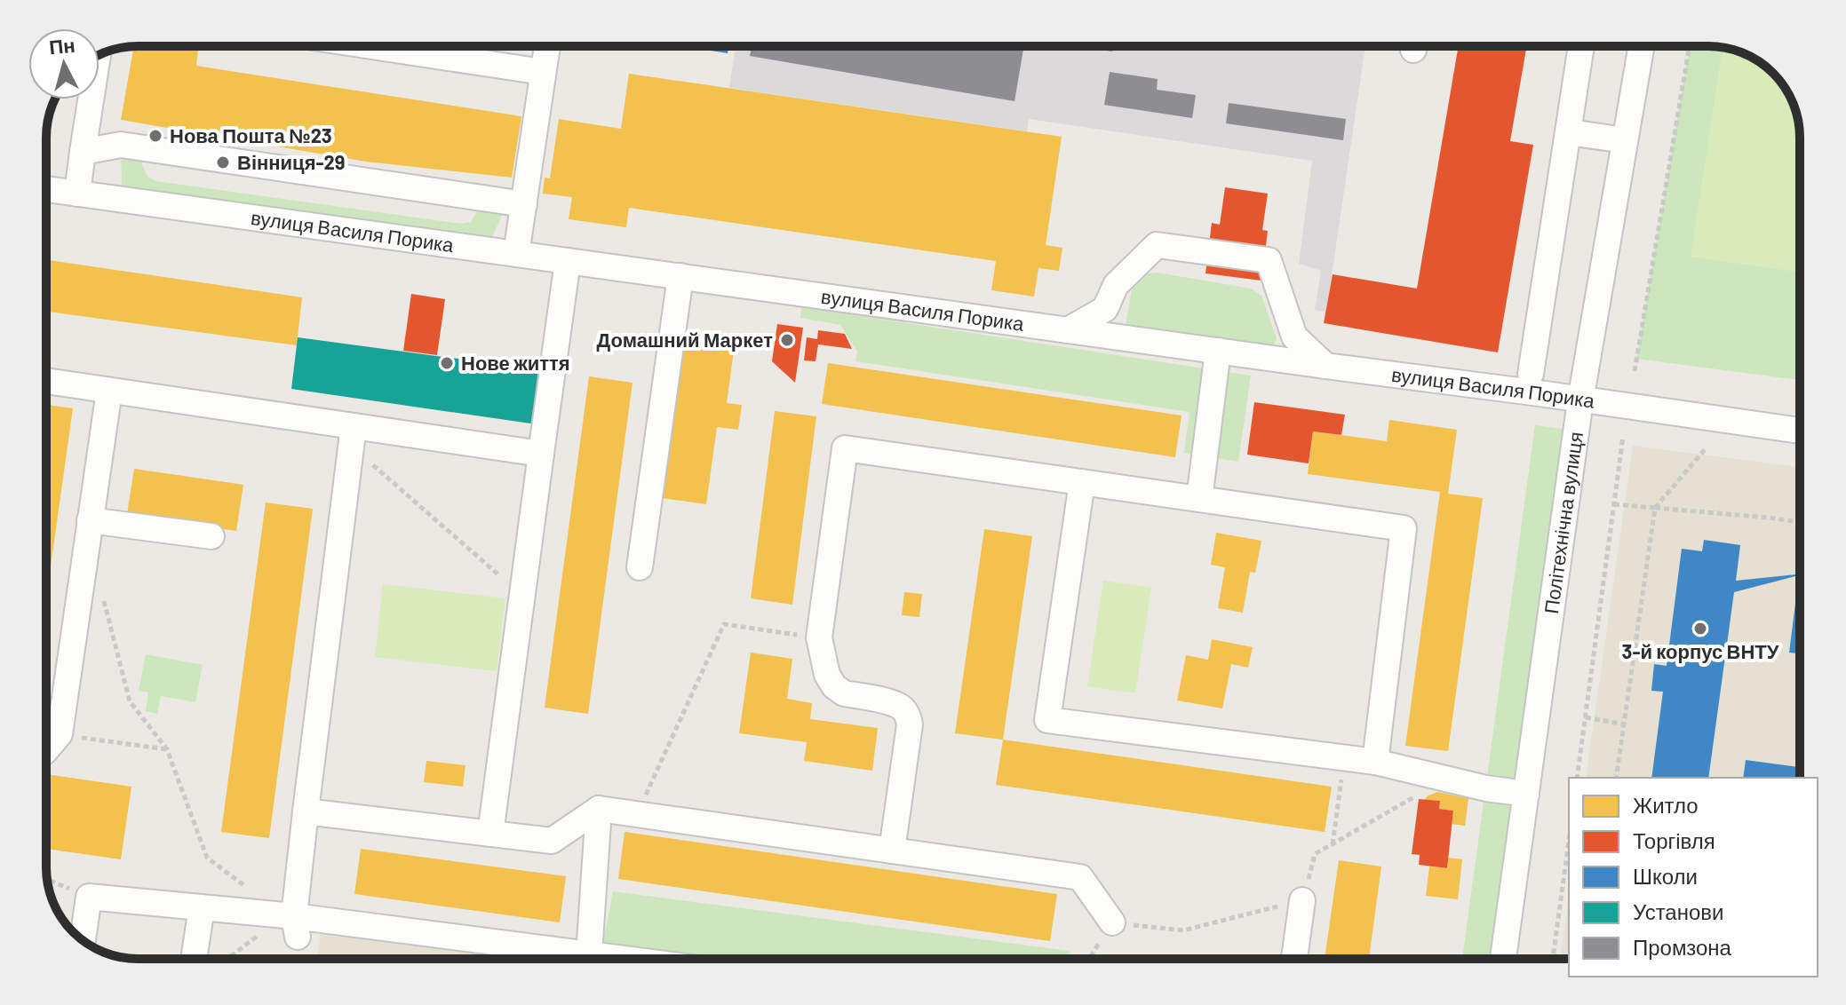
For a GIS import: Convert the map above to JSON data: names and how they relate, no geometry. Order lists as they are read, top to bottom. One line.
{"streets":{"street":["вулиця Василя Порика","Політехнічна вулиця"]},"crossings":[["вулиця Василя Порика","Політехнічна вулиця"]],"places":["Нова Пошта №23","Вінниця-29","Домашний Маркет","Нове життя","3-й корпус ВНТУ"],"legend":["Житло","Торгівля","Школи","Установи","Промзона"],"north":"top"}
